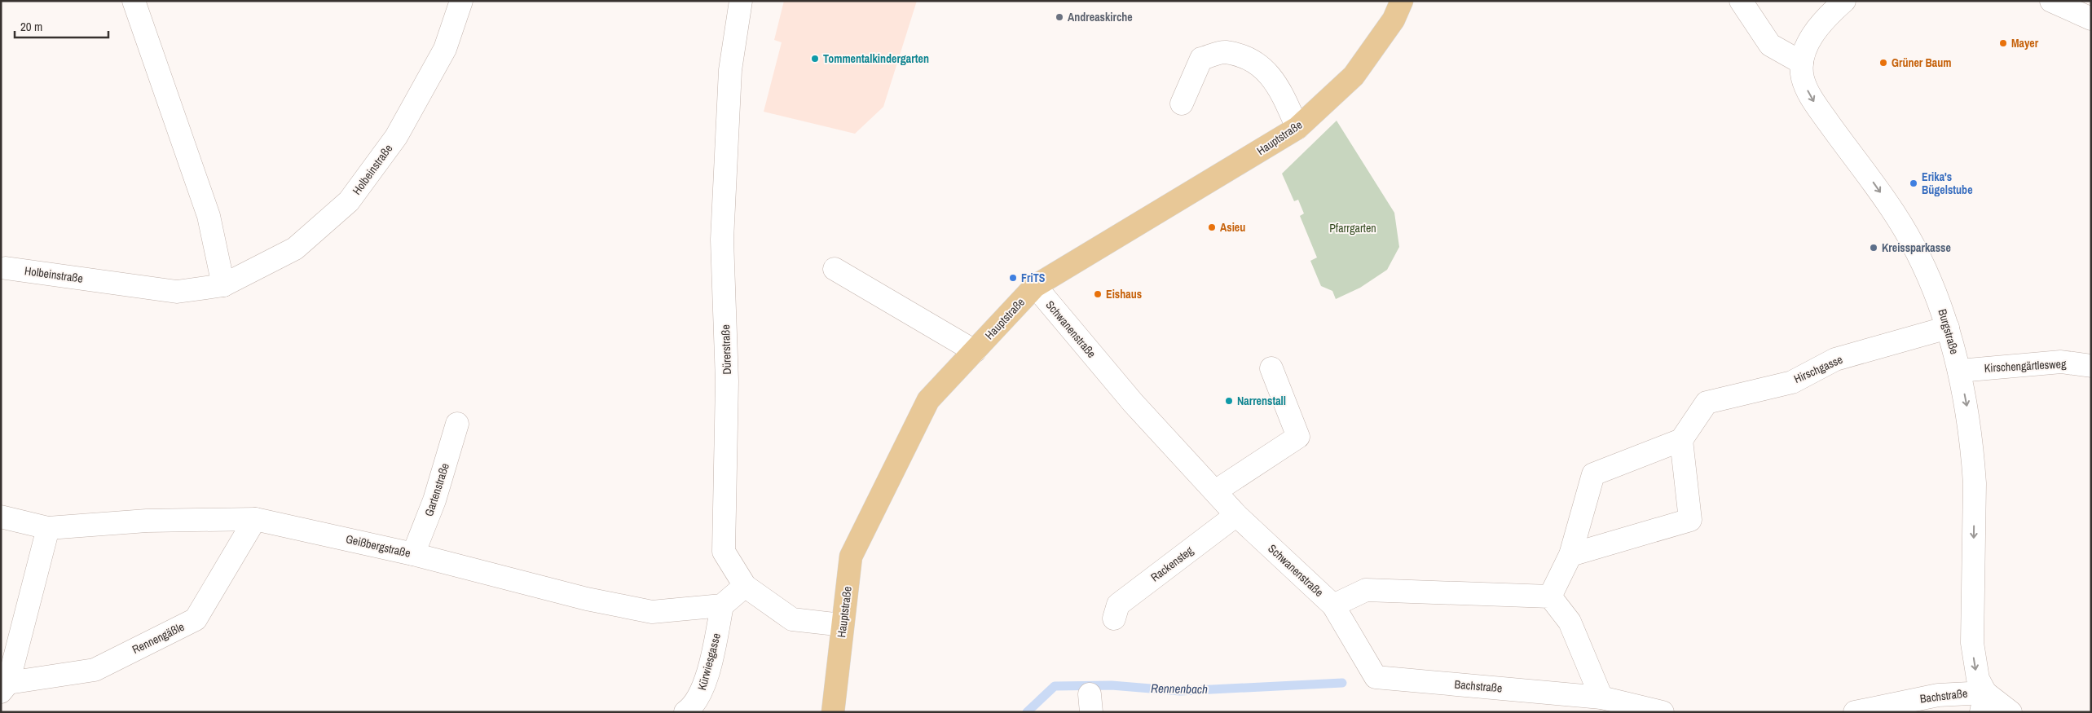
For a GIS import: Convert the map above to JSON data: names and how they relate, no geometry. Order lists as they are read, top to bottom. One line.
{"streets":{"main road":["Hauptstraße"],"street":["Holbeinstraße","Schwanenstraße","Burgstraße","Dürerstraße","Kirschengärtlesweg","Hirschgasse","Gartenstraße","Geißbergstraße","Rackensteg","Rennengäßle","Kürwiesgasse","Bachstraße"]},"crossings":[["Hauptstraße","Schwanenstraße"],["Hauptstraße","Dürerstraße"],["Schwanenstraße","Rackensteg"],["Schwanenstraße","Bachstraße"],["Burgstraße","Kirschengärtlesweg"],["Burgstraße","Hirschgasse"],["Burgstraße","Bachstraße"],["Gartenstraße","Geißbergstraße"],["Geißbergstraße","Rennengäßle"],["Geißbergstraße","Kürwiesgasse"]],"one_way":["Burgstraße"],"water":["Rennenbach"],"parks":["Pfarrgarten"],"places":["Andreaskirche","Mayer","Tommentalkindergarten","Grüner Baum","Erika's Bügelstube","Asieu","Kreissparkasse","FriTS","Eishaus","Narrenstall"],"scale_bar":"20 m"}
